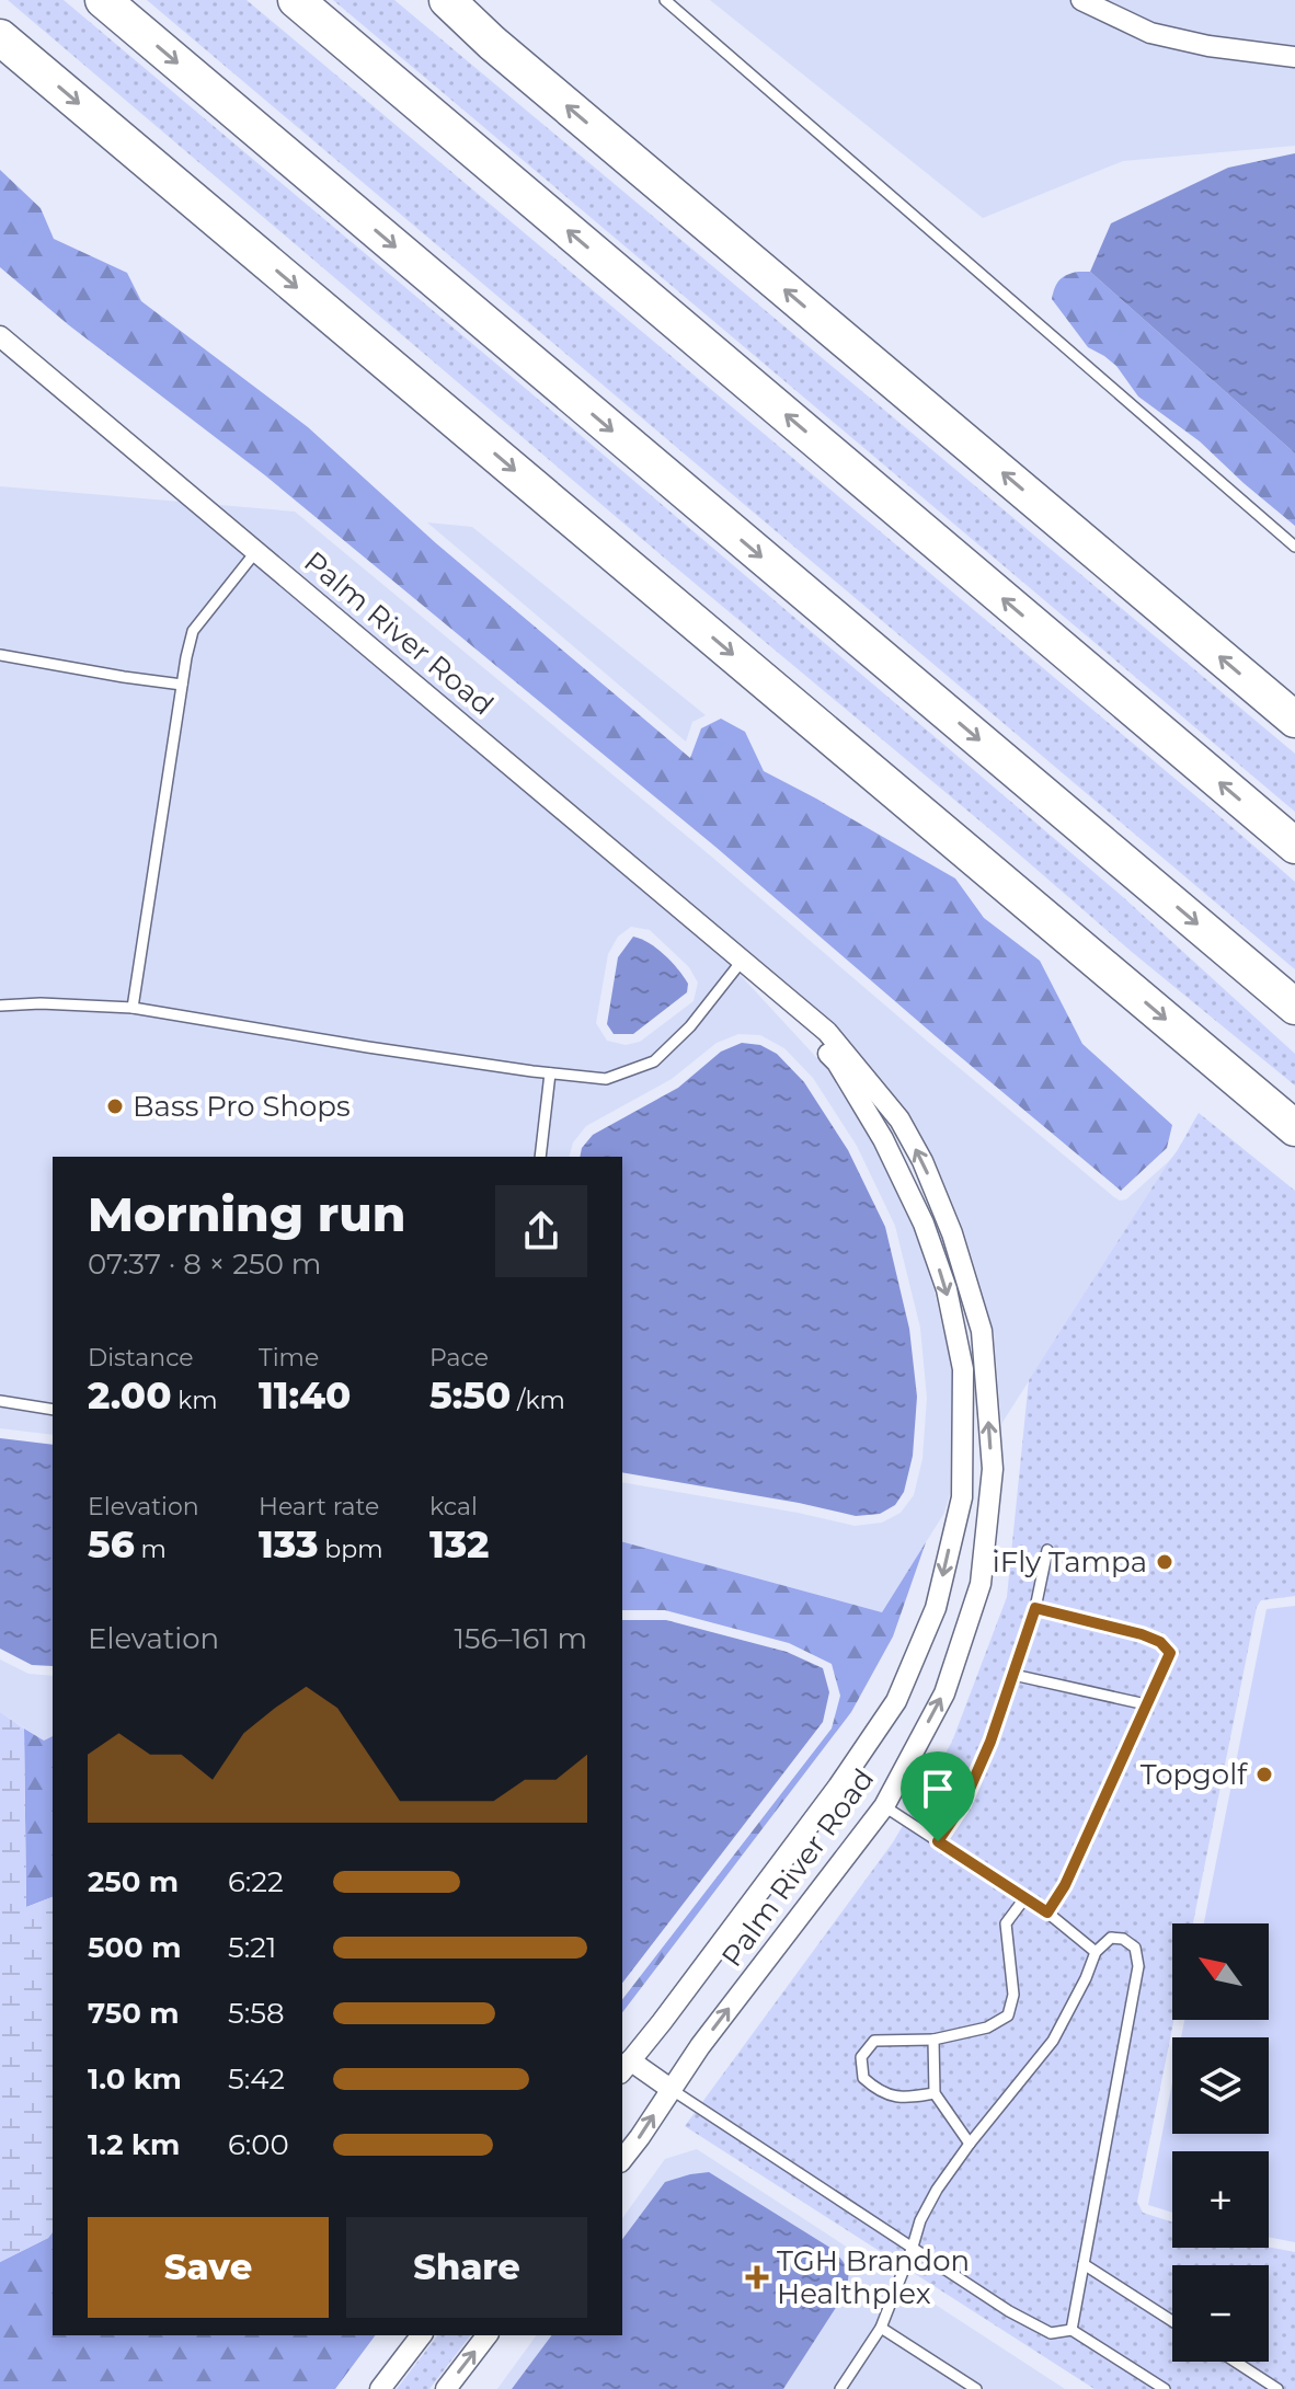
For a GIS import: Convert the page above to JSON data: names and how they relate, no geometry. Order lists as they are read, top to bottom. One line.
{"streets":{"street":["Palm River Road"]},"places":{"other":["Bass Pro Shops","iFly Tampa","Topgolf"],"health":["TGH Brandon Healthplex"]},"north":"top left","page":{"heading":["Morning run","07:37 · 8 × 250 m"],"stats":[["Distance","2.00 km"],["Time","11:40"],["Pace","5:50 /km"],["Elevation","56 m"],["Heart rate","133 bpm"],["kcal","132"]],"chart":["Elevation","156–161 m"],"list":[{"name":"250 m","note":"6:22"},{"name":"500 m","note":"5:21"},{"name":"750 m","note":"5:58"},{"name":"1.0 km","note":"5:42"},{"name":"1.2 km","note":"6:00"}],"map_buttons":["+","−"],"buttons":["Save","Share"]}}
